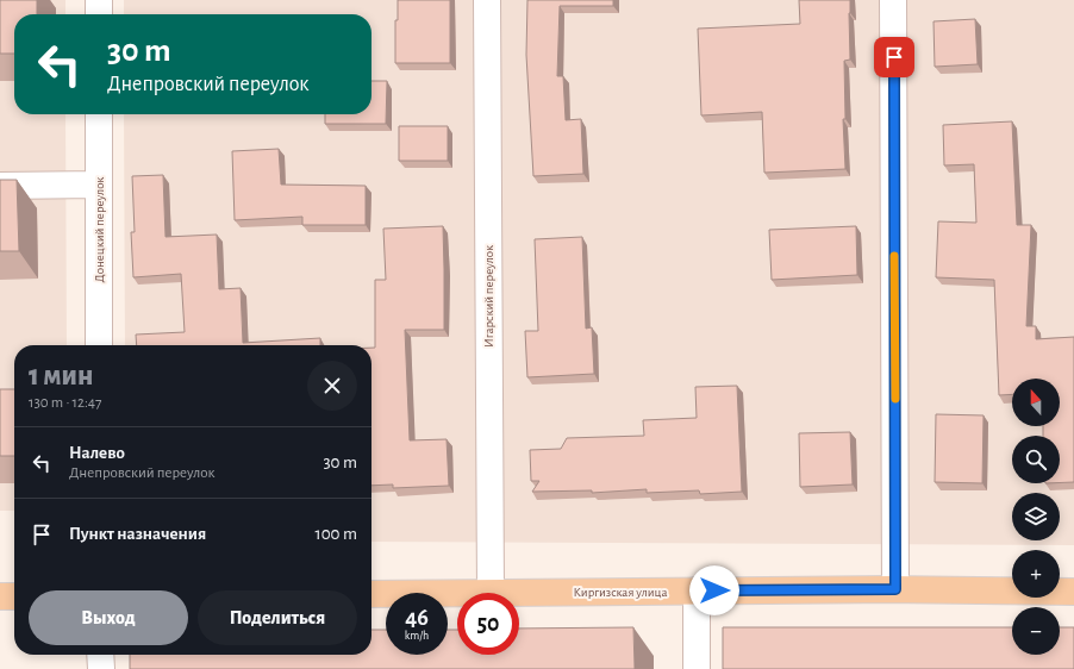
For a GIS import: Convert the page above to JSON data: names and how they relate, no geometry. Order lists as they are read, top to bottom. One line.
{"streets":{"main road":["Киргизская улица"],"street":["Донецкий переулок","Игарский переулок"]},"crossings":[["Игарский переулок","Киргизская улица"]],"north":"top","page":{"turn":["30 m","Днепровский переулок"],"heading":["1 мин","130 m · 12:47"],"map_buttons":["+","−"],"list":[{"name":"Налево","note":"Днепровский переулок","value":"30 m"},{"name":"Пункт назначения","value":"100 m"}],"buttons":["Выход","Поделиться"],"speed":"46 km/h","limit":"50"}}
